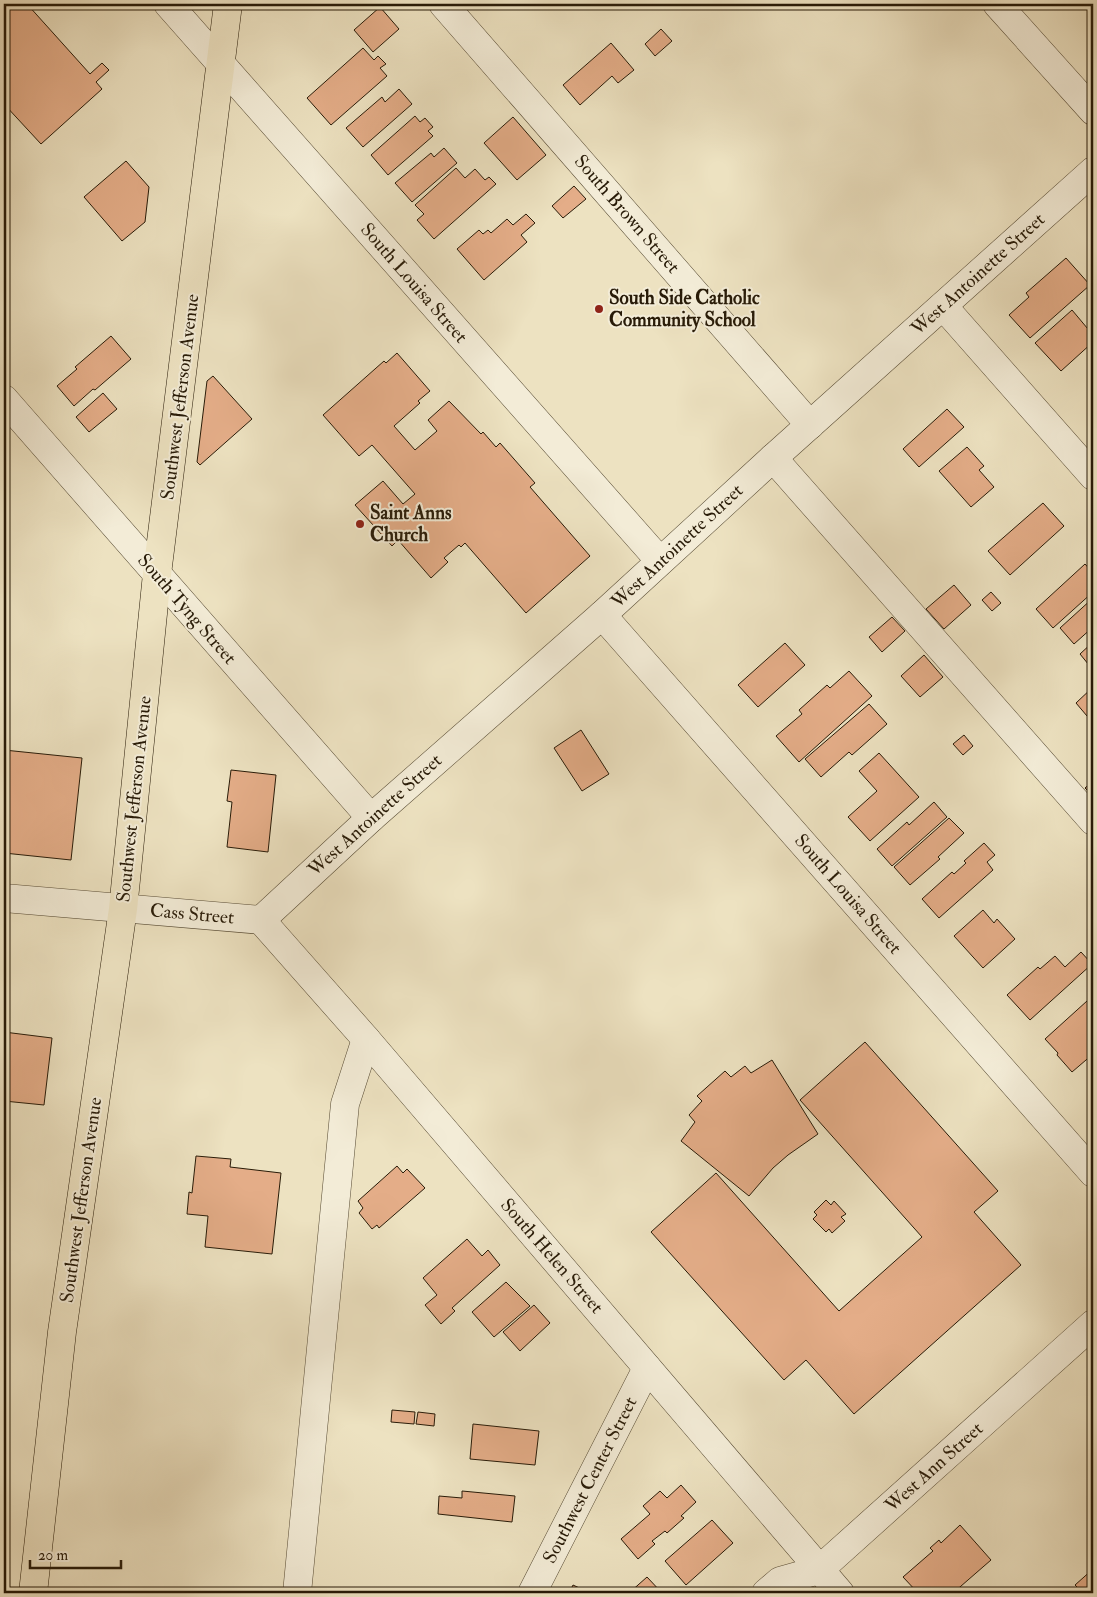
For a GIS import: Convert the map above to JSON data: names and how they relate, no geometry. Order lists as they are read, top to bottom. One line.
{"streets":{"main road":["Southwest Jefferson Avenue"],"street":["South Brown Street","West Antoinette Street","South Louisa Street","South Tyng Street","Cass Street","South Helen Street","West Ann Street","Southwest Center Street"]},"crossings":[["South Brown Street","West Antoinette Street"],["West Antoinette Street","South Louisa Street"],["West Antoinette Street","South Tyng Street"],["West Antoinette Street","Cass Street"],["West Antoinette Street","South Helen Street"],["South Louisa Street","Southwest Jefferson Avenue"],["Southwest Jefferson Avenue","South Tyng Street"],["Southwest Jefferson Avenue","Cass Street"],["Cass Street","South Helen Street"],["South Helen Street","West Ann Street"],["South Helen Street","Southwest Center Street"]],"places":["South Side Catholic Community School","Saint Anns Church"],"scale_bar":"20 m"}
